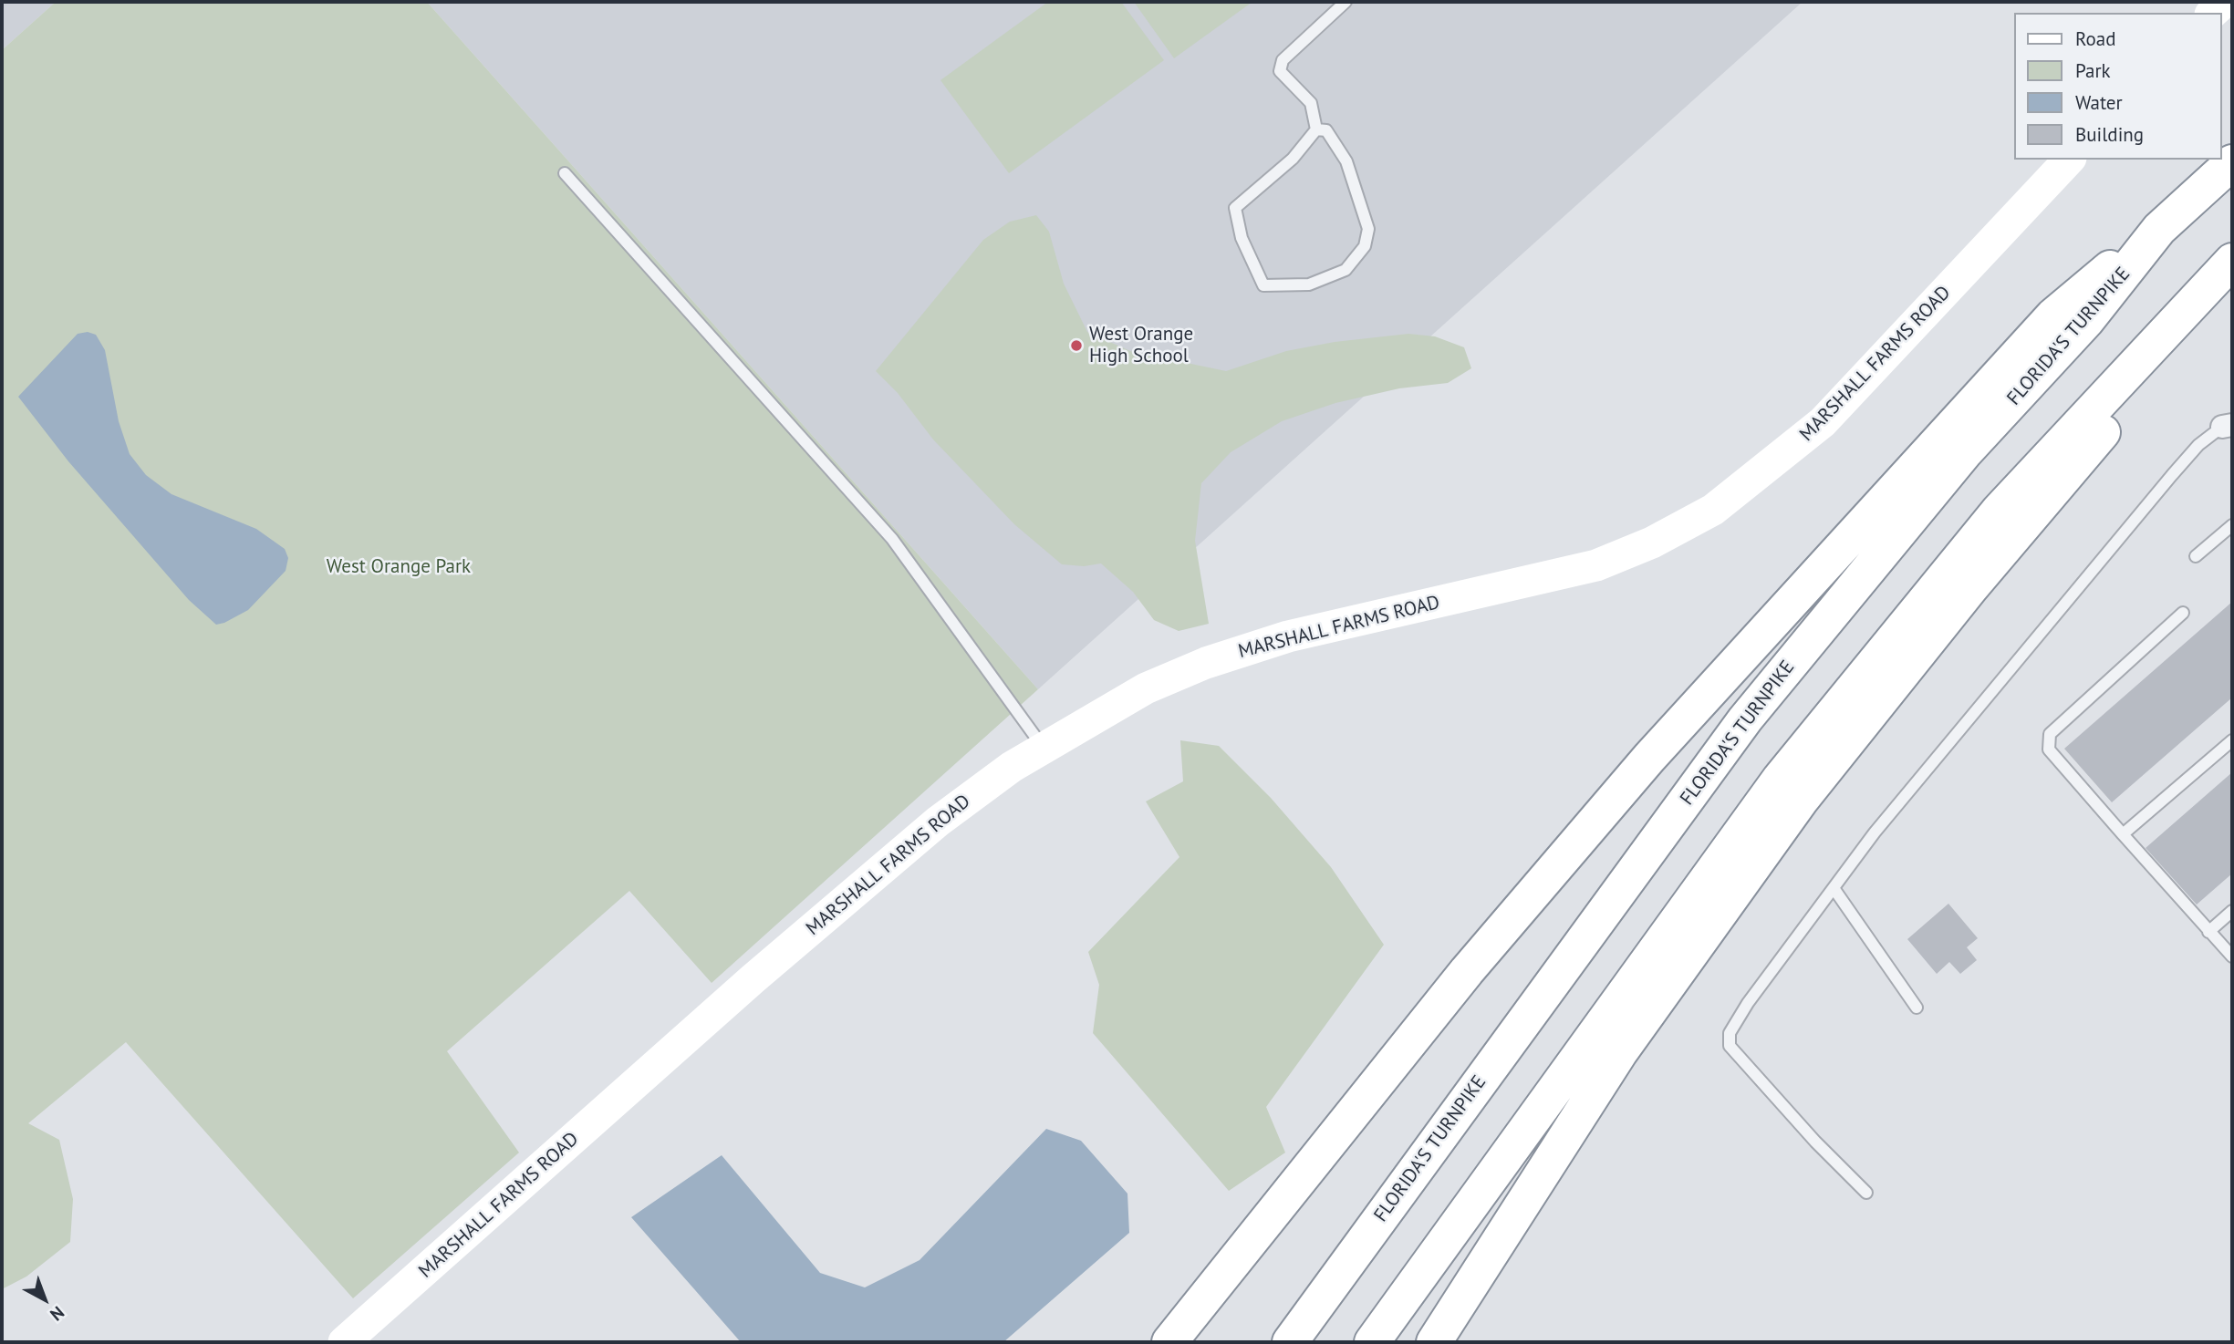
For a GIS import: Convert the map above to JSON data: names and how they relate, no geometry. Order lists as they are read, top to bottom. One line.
{"streets":{"highway":["FLORIDA'S TURNPIKE"],"street":["MARSHALL FARMS ROAD"]},"parks":["West Orange Park"],"places":["West Orange High School"],"legend":["Road","Park","Water","Building"],"north":"bottom right"}
